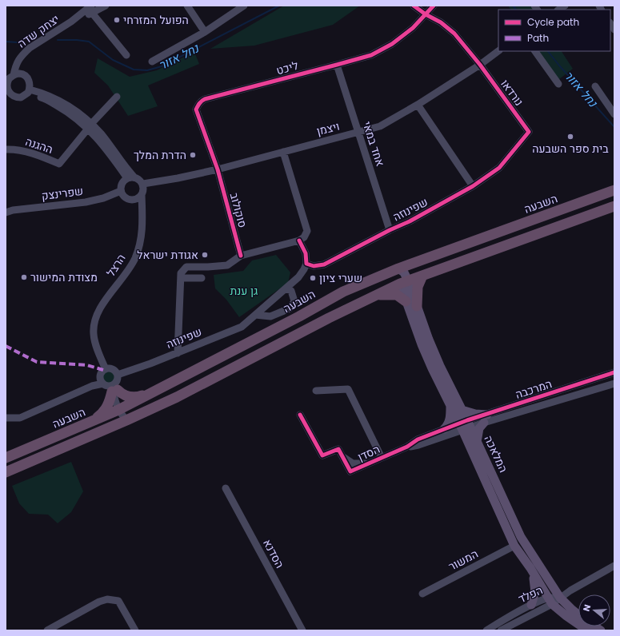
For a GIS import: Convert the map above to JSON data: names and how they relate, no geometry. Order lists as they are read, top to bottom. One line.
{"streets":{"highway":["השבעה"],"main road":["המלאכה"],"street":["יצחק שדה","ליכט","נורדאו","ויצמן","אחד במאי","ההגנה","שפרינצק","שפינוזה","סוקולוב","הרצל","המרכבה","הסדן","הסדנא","המשור","הפלד"]},"crossings":[["ליכט","נורדאו"],["ליכט","ויצמן"],["ליכט","אחד במאי"],["ליכט","סוקולוב"],["נורדאו","ויצמן"],["נורדאו","שפינוזה"],["ויצמן","אחד במאי"],["ויצמן","שפרינצק"],["ויצמן","סוקולוב"],["ויצמן","הרצל"],["אחד במאי","שפינוזה"],["שפרינצק","הרצל"],["השבעה","המלאכה"],["שפינוזה","הרצל"],["המרכבה","הסדן"],["המרכבה","המלאכה"],["הסדן","המלאכה"],["המלאכה","המשור"],["המלאכה","הפלד"]],"water":["נחל אזור"],"parks":["גן ענת"],"places":["הפועל המזרחי","בית ספר השבעה","הדרת המלך","אגודת ישראל","מצודת המישור","שערי ציון"],"legend":["Cycle path","Path"],"north":"left"}
